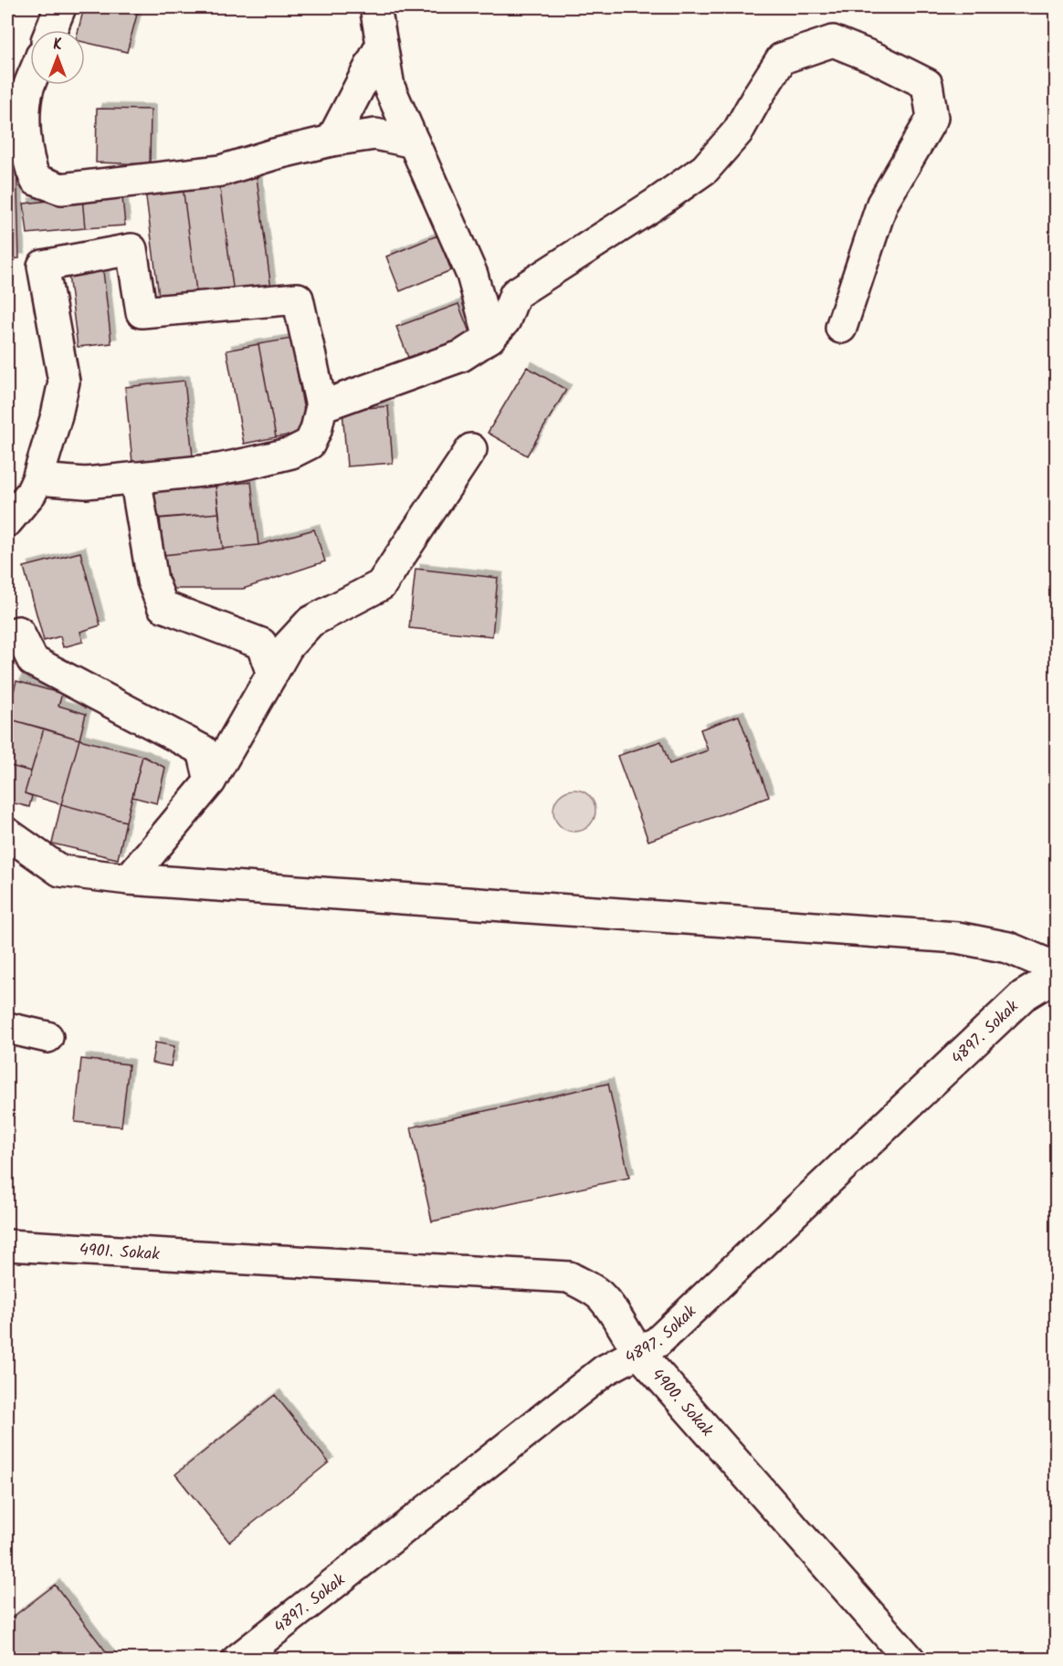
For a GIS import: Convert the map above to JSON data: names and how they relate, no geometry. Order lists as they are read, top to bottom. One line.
{"streets":{"street":["4897. Sokak","4901. Sokak","4900. Sokak"]},"crossings":[["4897. Sokak","4900. Sokak"],["4901. Sokak","4900. Sokak"]],"north":"top"}
